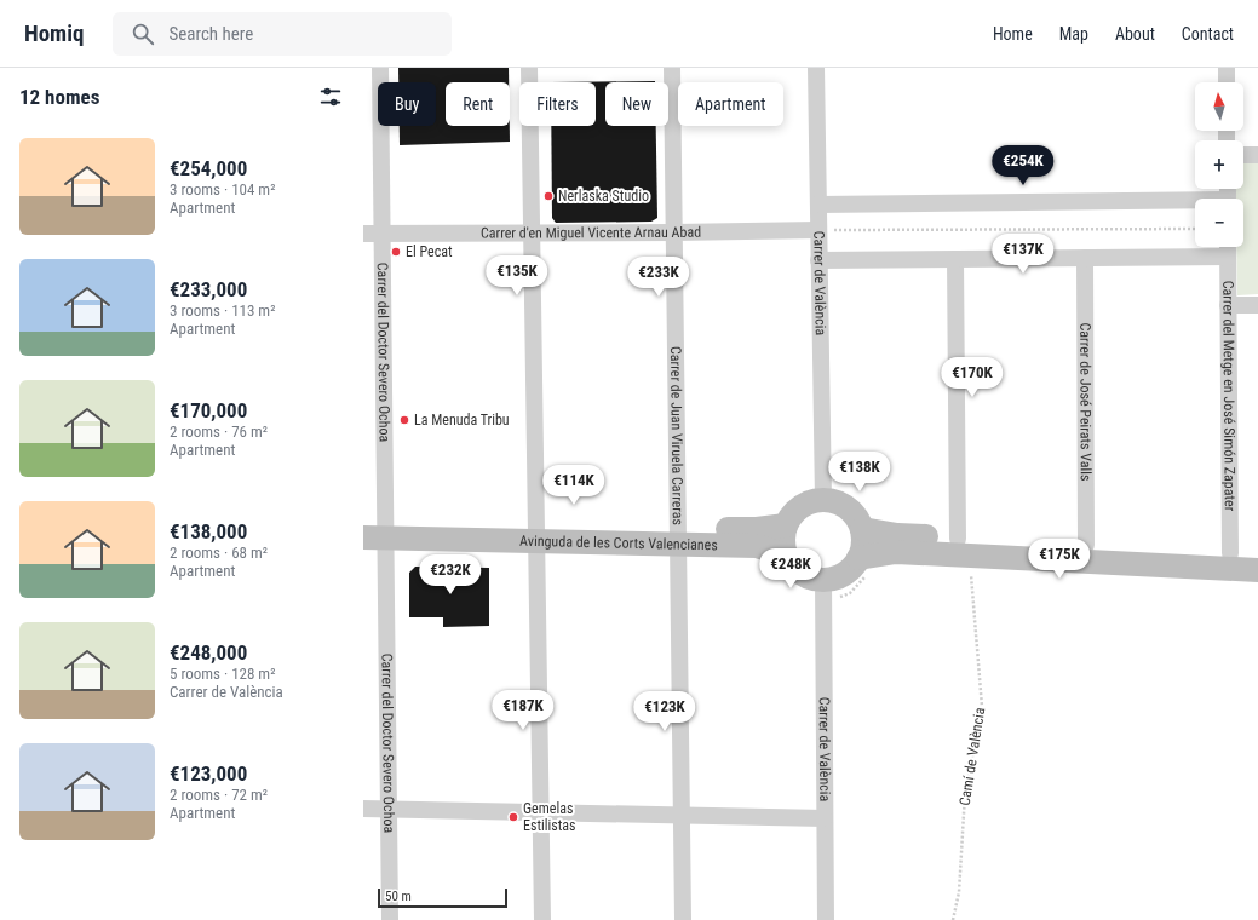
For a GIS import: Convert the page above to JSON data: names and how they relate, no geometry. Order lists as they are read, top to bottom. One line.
{"streets":{"street":["Carrer d'en Miguel Vicente Arnau Abad","Carrer de València","Carrer del Doctor Severo Ochoa","Carrer del Metge en José Simón Zapater","Carrer de José Peirats Valls","Carrer de Juan Viruela Carreras","Avinguda de les Corts Valencianes"],"path":["Camí de València"]},"crossings":[["Carrer d'en Miguel Vicente Arnau Abad","Carrer de València"],["Carrer d'en Miguel Vicente Arnau Abad","Carrer del Doctor Severo Ochoa"],["Carrer d'en Miguel Vicente Arnau Abad","Carrer de Juan Viruela Carreras"],["Carrer de València","Avinguda de les Corts Valencianes"],["Carrer del Doctor Severo Ochoa","Avinguda de les Corts Valencianes"],["Carrer de Juan Viruela Carreras","Avinguda de les Corts Valencianes"]],"places":["Nerlaska Studio","El Pecat","La Menuda Tribu","Gemelas Estilistas"],"scale_bar":"50 m","north":"top","page":{"header":"Homiq","search":"Search here","nav":["Home","Map","About","Contact"],"heading":"12 homes","map_buttons":["+","−"],"chip":["Buy","Rent","Filters","New","Apartment"],"list":[{"name":"€254,000","note":"3 rooms · 104 m² · Apartment"},{"name":"€233,000","note":"3 rooms · 113 m² · Apartment"},{"name":"€170,000","note":"2 rooms · 76 m² · Apartment"},{"name":"€138,000","note":"2 rooms · 68 m² · Apartment"},{"name":"€248,000","note":"5 rooms · 128 m² · Carrer de València"},{"name":"€123,000","note":"2 rooms · 72 m² · Apartment"}],"price":["€254K","€137K","€135K","€233K","€170K","€138K","€114K","€175K","€248K","€232K","€187K","€123K"],"scale":"50 m"}}
